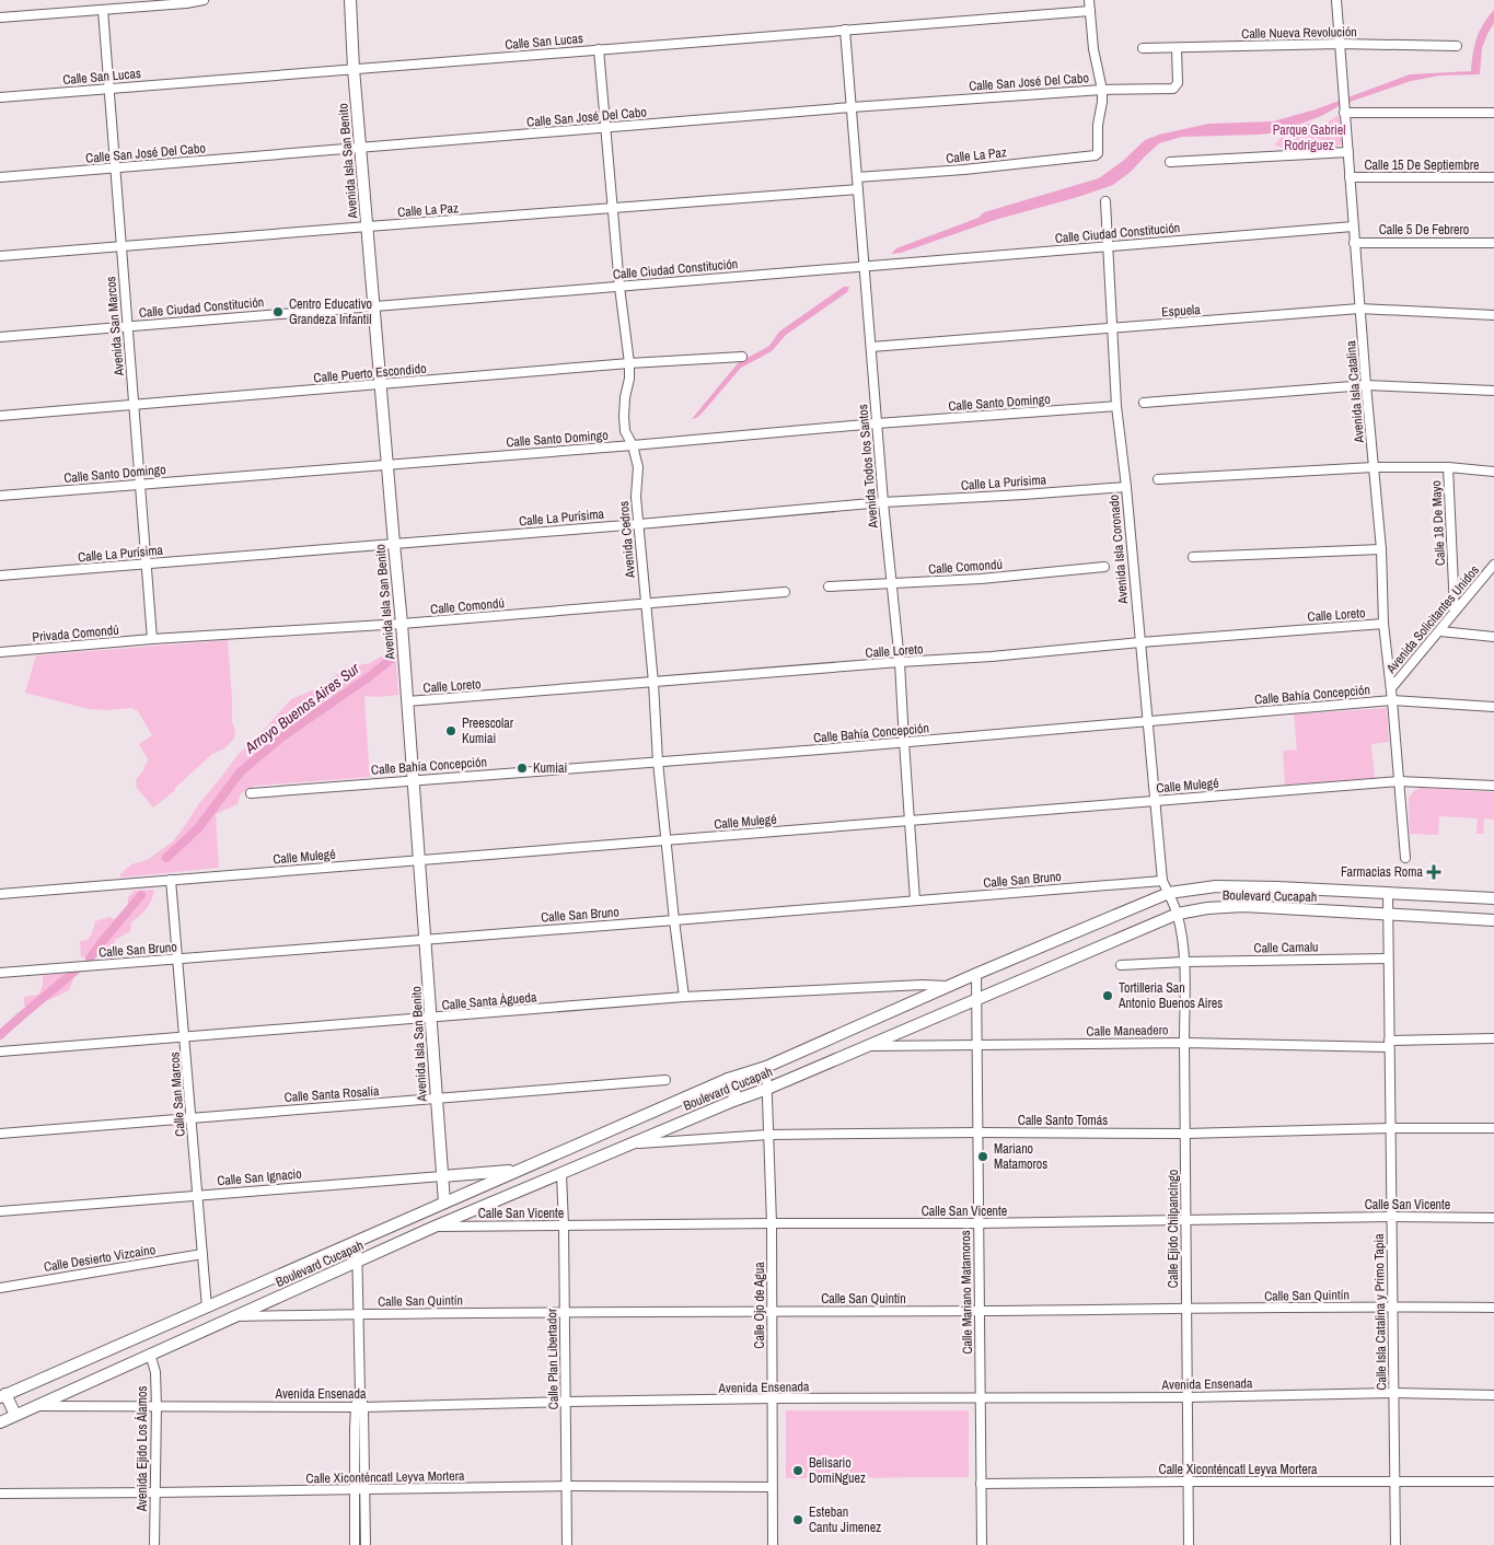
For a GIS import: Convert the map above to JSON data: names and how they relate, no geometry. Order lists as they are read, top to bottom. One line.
{"streets":{"main road":["Avenida Isla San Benito","Boulevard Cucapah","Calle San Ignacio"],"street":["Calle Nueva Revolución","Calle San Lucas","Calle San José Del Cabo","Calle La Paz","Calle 15 De Septiembre","Calle 5 De Febrero","Calle Ciudad Constitución","Espuela","Avenida San Marcos","Calle Puerto Escondido","Avenida Isla Catalina","Calle Santo Domingo","Avenida Todos los Santos","Calle La Purísima","Calle 18 De Mayo","Avenida Cedros","Avenida Isla Coronado","Calle Comondú","Calle Loreto","Avenida Solicitantes Unidos","Privada Comondú","Calle Bahía Concepción","Calle Mulegé","Calle San Bruno","Calle Camalu","Calle Santa Águeda","Calle Maneadero","Calle San Marcos","Calle Santa Rosalía","Calle Santo Tomás","Calle San Vicente","Calle Ejido Chilpancingo","Calle Desierto Vizcaíno","Calle Mariano Matamoros","Calle San Quintín","Calle Ojo de Agua","Calle Isla Catalina y Primo Tapia","Calle Plan Libertador","Avenida Ensenada","Avenida Ejido Los Álamos","Calle Xiconténcatl Leyva Mortera"]},"crossings":[["Calle Nueva Revolución","Calle San José Del Cabo"],["Calle Nueva Revolución","Avenida Isla Catalina"],["Calle San Lucas","Avenida Isla San Benito"],["Calle San Lucas","Avenida San Marcos"],["Calle San Lucas","Avenida Todos los Santos"],["Calle San Lucas","Avenida Cedros"],["Calle San José Del Cabo","Calle La Paz"],["Calle San José Del Cabo","Avenida Isla San Benito"],["Calle San José Del Cabo","Avenida San Marcos"],["Calle San José Del Cabo","Avenida Todos los Santos"],["Calle San José Del Cabo","Avenida Cedros"],["Calle La Paz","Avenida Isla San Benito"],["Calle La Paz","Avenida San Marcos"],["Calle La Paz","Avenida Todos los Santos"],["Calle La Paz","Avenida Cedros"],["Avenida Isla San Benito","Calle Ciudad Constitución"],["Avenida Isla San Benito","Calle Puerto Escondido"],["Avenida Isla San Benito","Calle Santo Domingo"],["Avenida Isla San Benito","Calle La Purísima"],["Avenida Isla San Benito","Calle Comondú"],["Avenida Isla San Benito","Calle Loreto"],["Avenida Isla San Benito","Calle Bahía Concepción"],["Avenida Isla San Benito","Calle Mulegé"],["Avenida Isla San Benito","Calle San Bruno"],["Avenida Isla San Benito","Boulevard Cucapah"],["Avenida Isla San Benito","Calle Santa Águeda"],["Avenida Isla San Benito","Calle Santa Rosalía"],["Avenida Isla San Benito","Calle San Ignacio"],["Calle 15 De Septiembre","Avenida Isla Catalina"],["Calle 5 De Febrero","Avenida Isla Catalina"],["Calle Ciudad Constitución","Avenida San Marcos"],["Calle Ciudad Constitución","Avenida Isla Catalina"],["Calle Ciudad Constitución","Avenida Todos los Santos"],["Calle Ciudad Constitución","Avenida Cedros"],["Calle Ciudad Constitución","Avenida Isla Coronado"],["Espuela","Avenida Isla Catalina"],["Espuela","Avenida Todos los Santos"],["Espuela","Avenida Isla Coronado"],["Avenida San Marcos","Calle Puerto Escondido"],["Avenida San Marcos","Calle Santo Domingo"],["Avenida San Marcos","Calle La Purísima"],["Avenida San Marcos","Calle Comondú"],["Avenida San Marcos","Privada Comondú"],["Calle Puerto Escondido","Avenida Cedros"],["Avenida Isla Catalina","Calle Loreto"],["Avenida Isla Catalina","Avenida Solicitantes Unidos"],["Avenida Isla Catalina","Calle Bahía Concepción"],["Avenida Isla Catalina","Calle Mulegé"],["Calle Santo Domingo","Avenida Todos los Santos"],["Calle Santo Domingo","Avenida Cedros"],["Calle Santo Domingo","Avenida Isla Coronado"],["Avenida Todos los Santos","Calle La Purísima"],["Avenida Todos los Santos","Calle Comondú"],["Avenida Todos los Santos","Calle Loreto"],["Avenida Todos los Santos","Calle Bahía Concepción"],["Avenida Todos los Santos","Calle Mulegé"],["Avenida Todos los Santos","Calle San Bruno"],["Calle La Purísima","Avenida Cedros"],["Calle La Purísima","Avenida Isla Coronado"],["Calle 18 De Mayo","Avenida Solicitantes Unidos"],["Avenida Cedros","Calle Comondú"],["Avenida Cedros","Calle Loreto"],["Avenida Cedros","Calle Bahía Concepción"],["Avenida Cedros","Calle Mulegé"],["Avenida Cedros","Calle San Bruno"],["Avenida Cedros","Calle Santa Águeda"],["Avenida Isla Coronado","Calle Loreto"],["Avenida Isla Coronado","Calle Bahía Concepción"],["Avenida Isla Coronado","Calle Mulegé"],["Avenida Isla Coronado","Calle San Bruno"],["Avenida Isla Coronado","Boulevard Cucapah"],["Avenida Isla Coronado","Calle Ejido Chilpancingo"],["Calle Comondú","Privada Comondú"],["Calle Mulegé","Calle San Marcos"],["Calle San Bruno","Calle San Marcos"],["Boulevard Cucapah","Calle Santa Águeda"],["Boulevard Cucapah","Calle Maneadero"],["Boulevard Cucapah","Calle San Marcos"],["Boulevard Cucapah","Calle Santo Tomás"],["Boulevard Cucapah","Calle San Ignacio"],["Boulevard Cucapah","Calle San Vicente"],["Boulevard Cucapah","Calle Ejido Chilpancingo"],["Boulevard Cucapah","Calle Mariano Matamoros"],["Boulevard Cucapah","Calle San Quintín"],["Boulevard Cucapah","Calle Ojo de Agua"],["Boulevard Cucapah","Calle Isla Catalina y Primo Tapia"],["Boulevard Cucapah","Calle Plan Libertador"],["Boulevard Cucapah","Avenida Ensenada"],["Boulevard Cucapah","Avenida Ejido Los Álamos"],["Calle Camalu","Calle Ejido Chilpancingo"],["Calle Camalu","Calle Isla Catalina y Primo Tapia"],["Calle Santa Águeda","Calle San Marcos"],["Calle Maneadero","Calle Ejido Chilpancingo"],["Calle Maneadero","Calle Mariano Matamoros"],["Calle Maneadero","Calle Isla Catalina y Primo Tapia"],["Calle San Marcos","Calle Santa Rosalía"],["Calle San Marcos","Calle San Ignacio"],["Calle San Marcos","Calle Desierto Vizcaíno"],["Calle Santo Tomás","Calle Ejido Chilpancingo"],["Calle Santo Tomás","Calle Mariano Matamoros"],["Calle Santo Tomás","Calle Ojo de Agua"],["Calle Santo Tomás","Calle Isla Catalina y Primo Tapia"],["Calle San Vicente","Calle Ejido Chilpancingo"],["Calle San Vicente","Calle Mariano Matamoros"],["Calle San Vicente","Calle Ojo de Agua"],["Calle San Vicente","Calle Isla Catalina y Primo Tapia"],["Calle San Vicente","Calle Plan Libertador"],["Calle Ejido Chilpancingo","Calle San Quintín"],["Calle Ejido Chilpancingo","Avenida Ensenada"],["Calle Ejido Chilpancingo","Calle Xiconténcatl Leyva Mortera"],["Calle Mariano Matamoros","Calle San Quintín"],["Calle Mariano Matamoros","Avenida Ensenada"],["Calle Mariano Matamoros","Calle Xiconténcatl Leyva Mortera"],["Calle San Quintín","Calle Ojo de Agua"],["Calle San Quintín","Calle Isla Catalina y Primo Tapia"],["Calle San Quintín","Calle Plan Libertador"],["Calle Ojo de Agua","Avenida Ensenada"],["Calle Ojo de Agua","Calle Xiconténcatl Leyva Mortera"],["Calle Isla Catalina y Primo Tapia","Avenida Ensenada"],["Calle Isla Catalina y Primo Tapia","Calle Xiconténcatl Leyva Mortera"],["Calle Plan Libertador","Avenida Ensenada"],["Calle Plan Libertador","Calle Xiconténcatl Leyva Mortera"],["Avenida Ensenada","Avenida Ejido Los Álamos"],["Avenida Ejido Los Álamos","Calle Xiconténcatl Leyva Mortera"]],"water":["Arroyo Buenos Aires Sur"],"parks":["Parque Gabriel Rodriguez"],"places":{"other":["Centro Educativo Grandeza Infantil","Preescolar Kumiai","Kumiai","Tortilleria San Antonio Buenos Aires","Mariano Matamoros","Belisario DomiNguez","Esteban Cantu Jimenez"],"health":["Farmacias Roma"]}}
